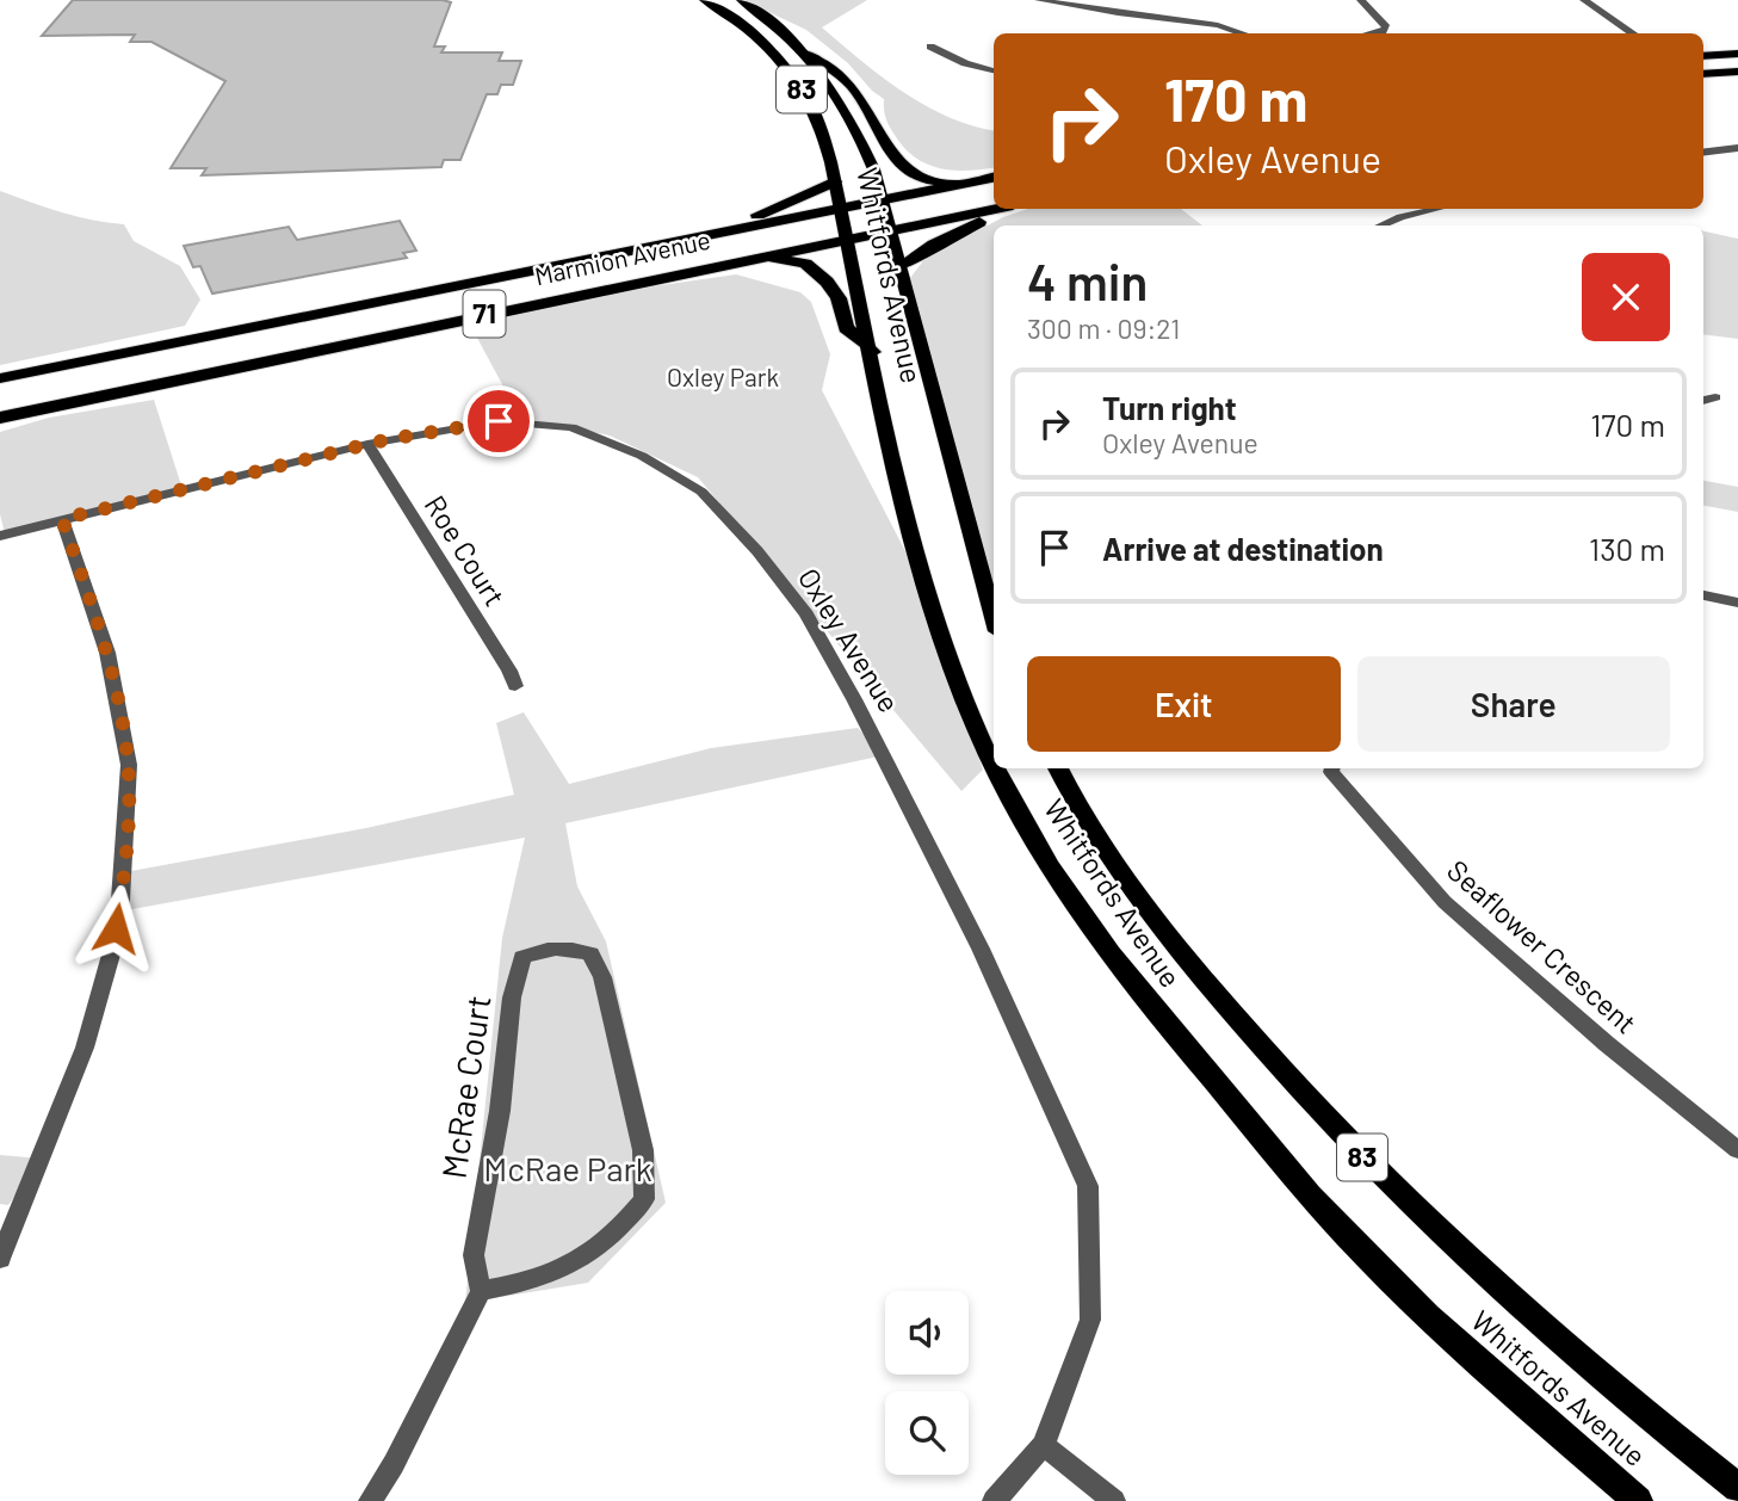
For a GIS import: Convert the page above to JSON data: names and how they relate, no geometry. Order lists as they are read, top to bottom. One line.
{"streets":{"highway":["Marmion Avenue","71"],"main road":["83","Whitfords Avenue"],"street":["Roe Court","Oxley Avenue","Seaflower Crescent","McRae Court"]},"crossings":[["Marmion Avenue","Whitfords Avenue"],["Roe Court","Oxley Avenue"]],"parks":["Oxley Park","McRae Park"],"page":{"turn":["170 m","Oxley Avenue"],"heading":["4 min","300 m · 09:21"],"list":[{"name":"Turn right","note":"Oxley Avenue","value":"170 m"},{"name":"Arrive at destination","value":"130 m"}],"buttons":["Exit","Share"]}}
